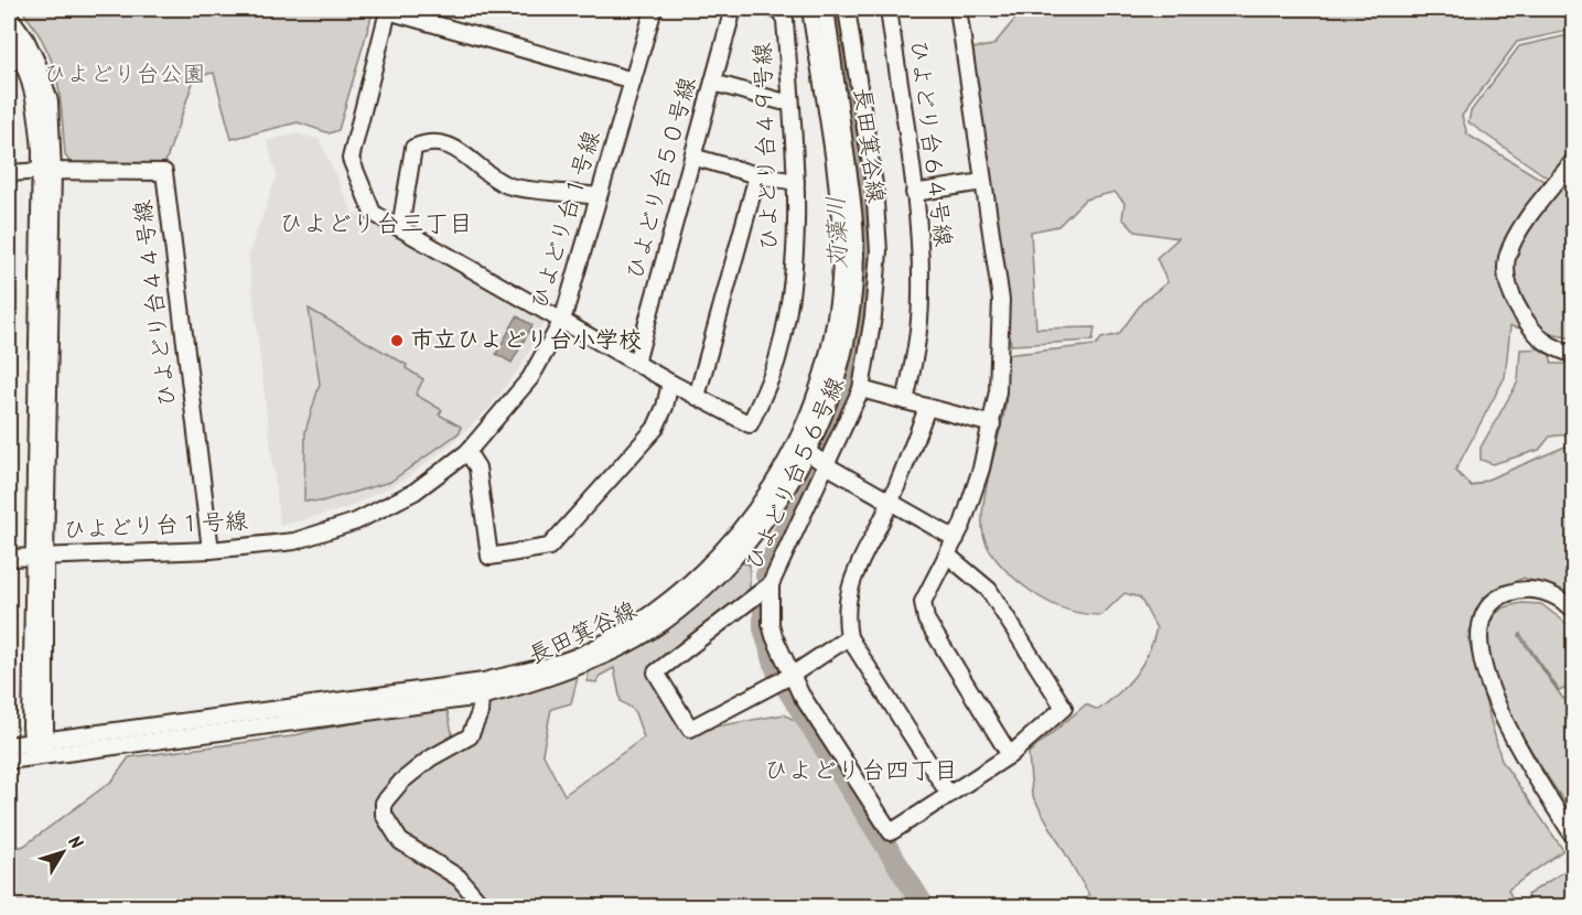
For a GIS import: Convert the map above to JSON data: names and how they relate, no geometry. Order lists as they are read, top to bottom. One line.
{"streets":{"street":["ひよどり台６４号線","長田箕谷線","ひよどり台４９号線","ひよどり台５０号線","ひよどり台１号線","ひよどり台４４号線","ひよどり台５６号線"]},"crossings":[["ひよどり台４９号線","ひよどり台５０号線"],["ひよどり台４９号線","ひよどり台１号線"],["ひよどり台１号線","ひよどり台４４号線"]],"districts":["ひよどり台三丁目","ひよどり台四丁目"],"water":["苅藻川"],"parks":["ひよどり台公園"],"places":["市立ひよどり台小学校"],"north":"top right"}
